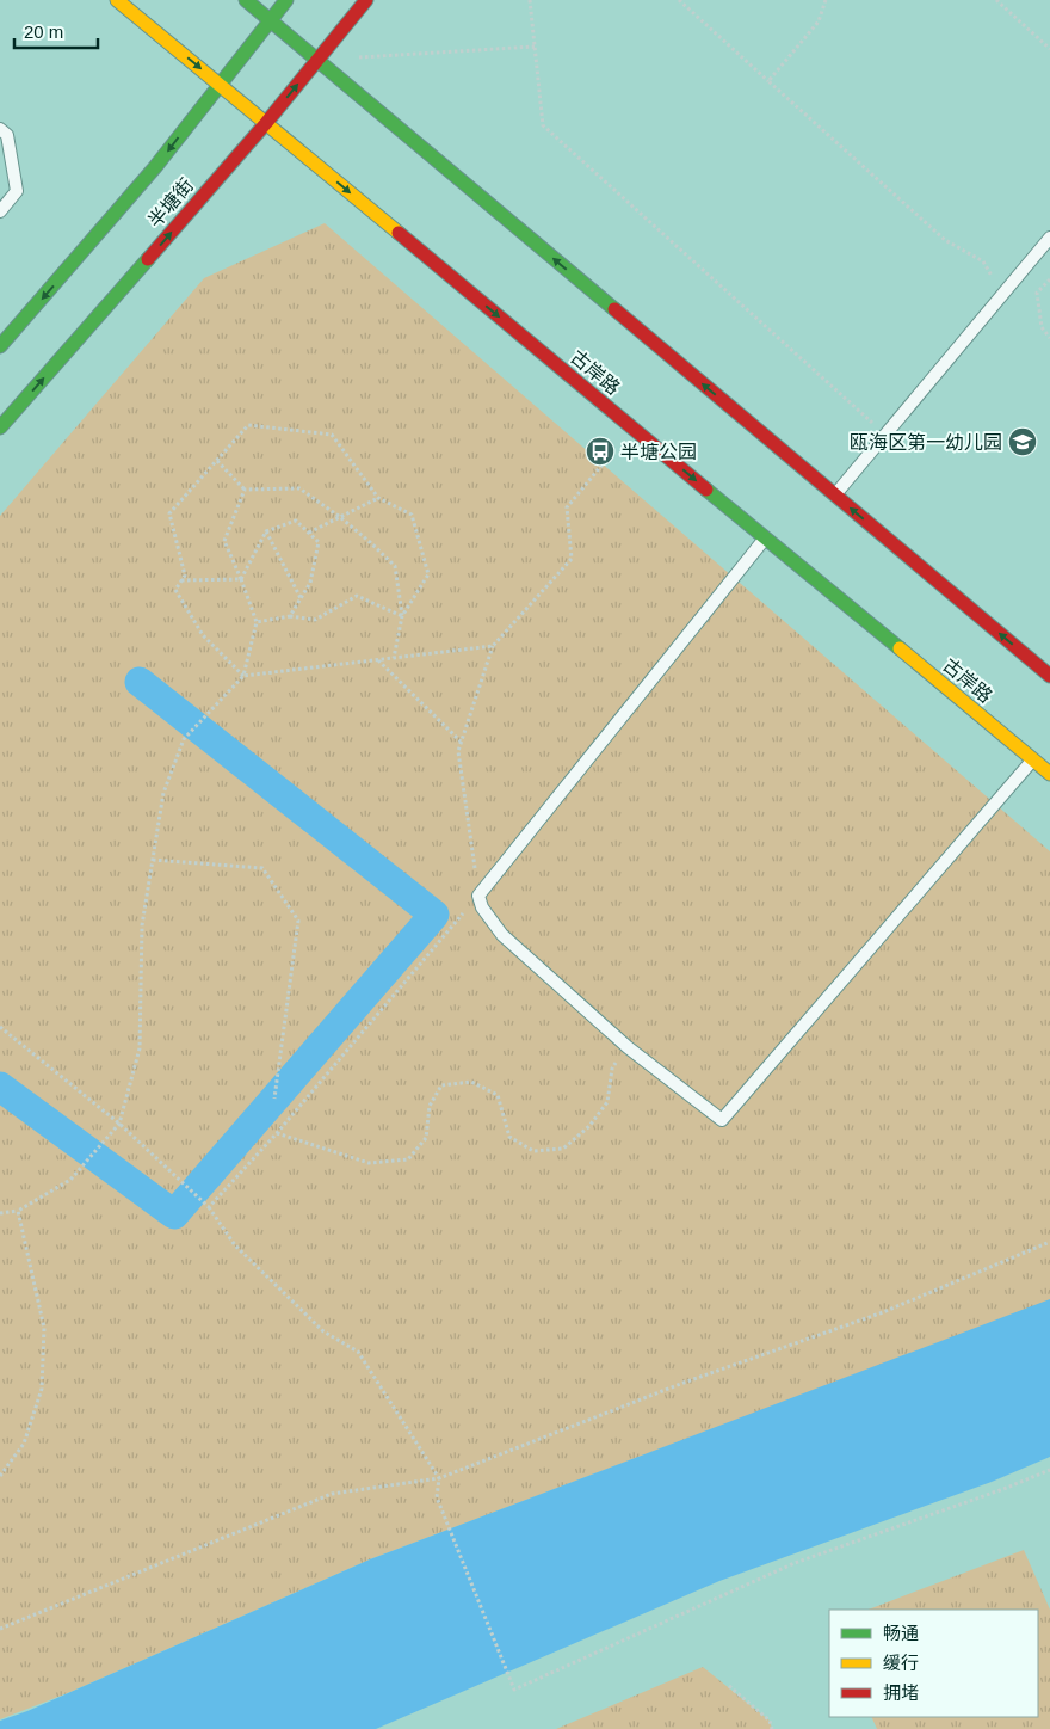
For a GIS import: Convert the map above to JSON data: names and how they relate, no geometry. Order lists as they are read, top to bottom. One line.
{"streets":{"street":["半塘街","古岸路"]},"crossings":[["半塘街","古岸路"]],"places":{"school or university":["瓯海区第一幼儿园"],"bus stop":["半塘公园"]},"legend":["畅通","缓行","拥堵"],"scale_bar":"20 m"}
